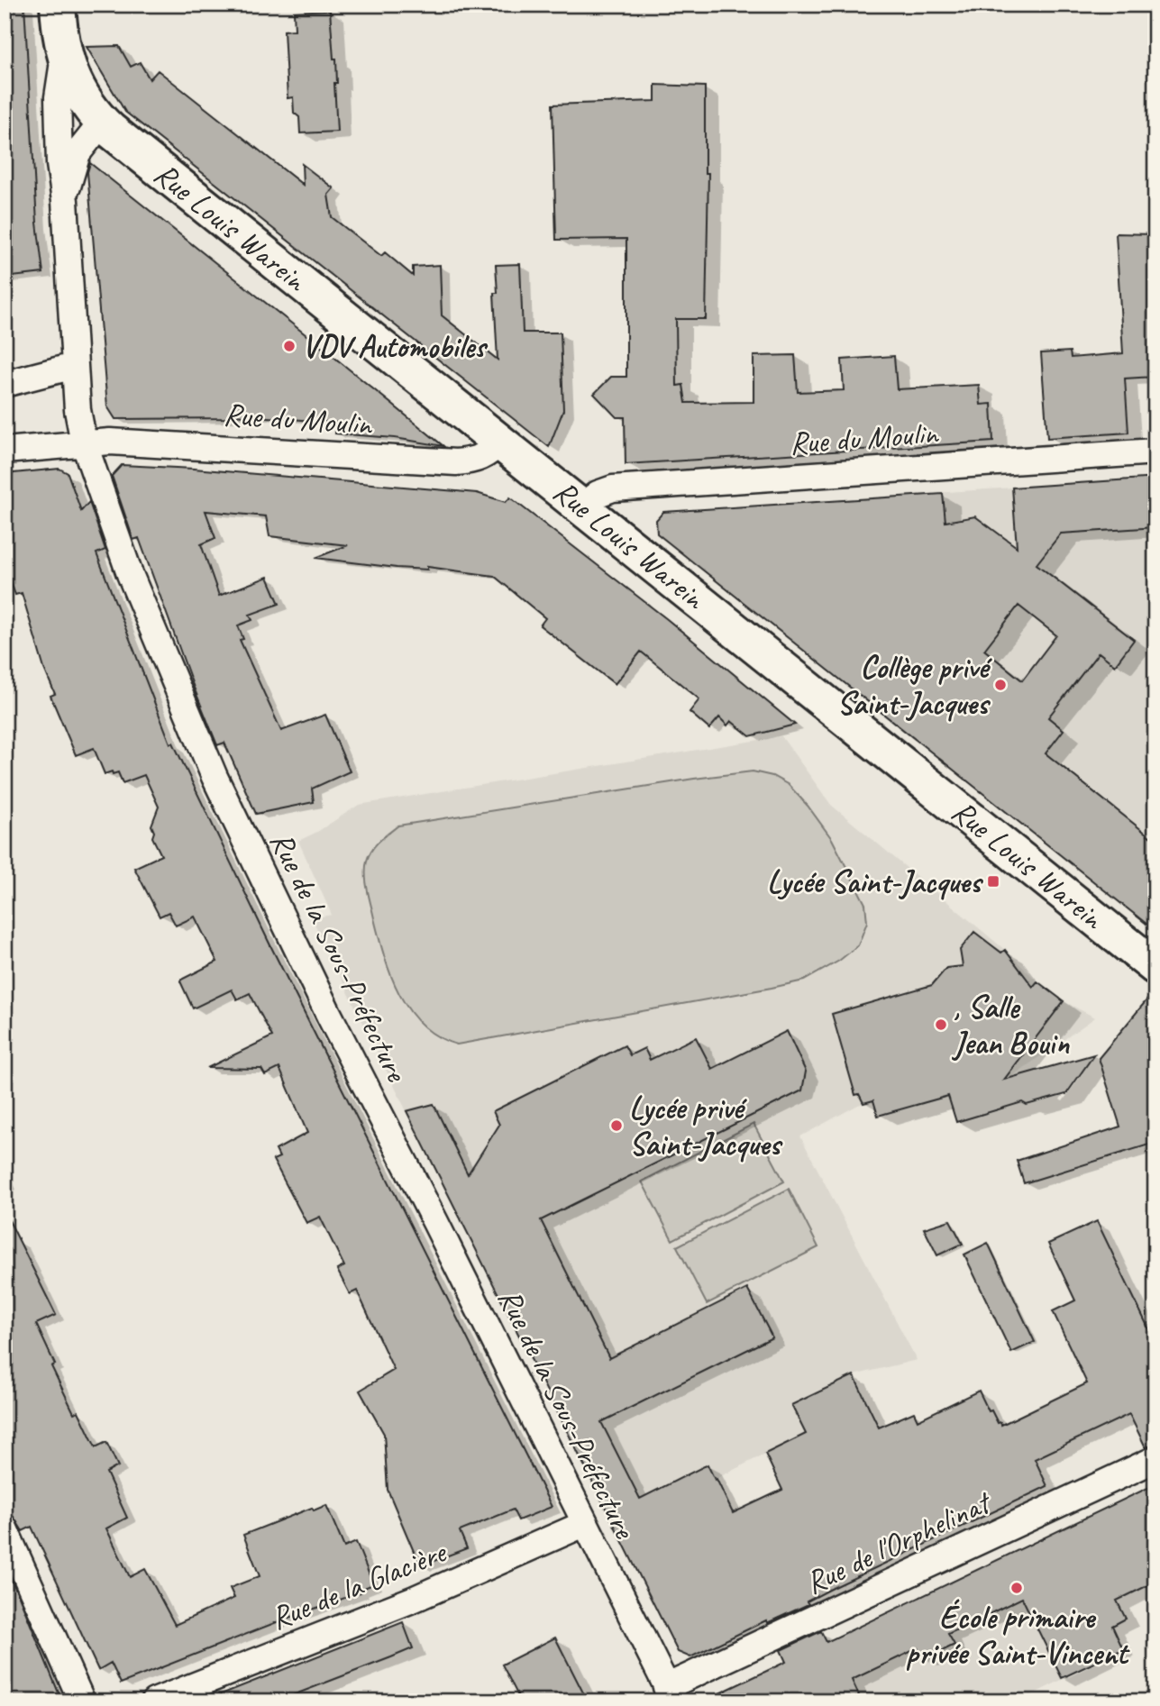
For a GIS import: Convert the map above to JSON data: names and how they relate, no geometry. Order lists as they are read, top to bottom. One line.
{"streets":{"main road":["Rue Louis Warein"],"street":["Rue du Moulin","Rue de la Sous-Préfecture","Rue de l'Orphelinat","Rue de la Glacière"]},"crossings":[["Rue Louis Warein","Rue du Moulin"],["Rue Louis Warein","Rue de la Sous-Préfecture"],["Rue du Moulin","Rue de la Sous-Préfecture"],["Rue de la Sous-Préfecture","Rue de l'Orphelinat"],["Rue de la Sous-Préfecture","Rue de la Glacière"]],"places":{"other":["VDV Automobiles","Collège privé Saint-Jacques",", Salle Jean Bouin","Lycée privé Saint-Jacques","École primaire privée Saint-Vincent"],"transit":["Lycée Saint-Jacques"]}}
